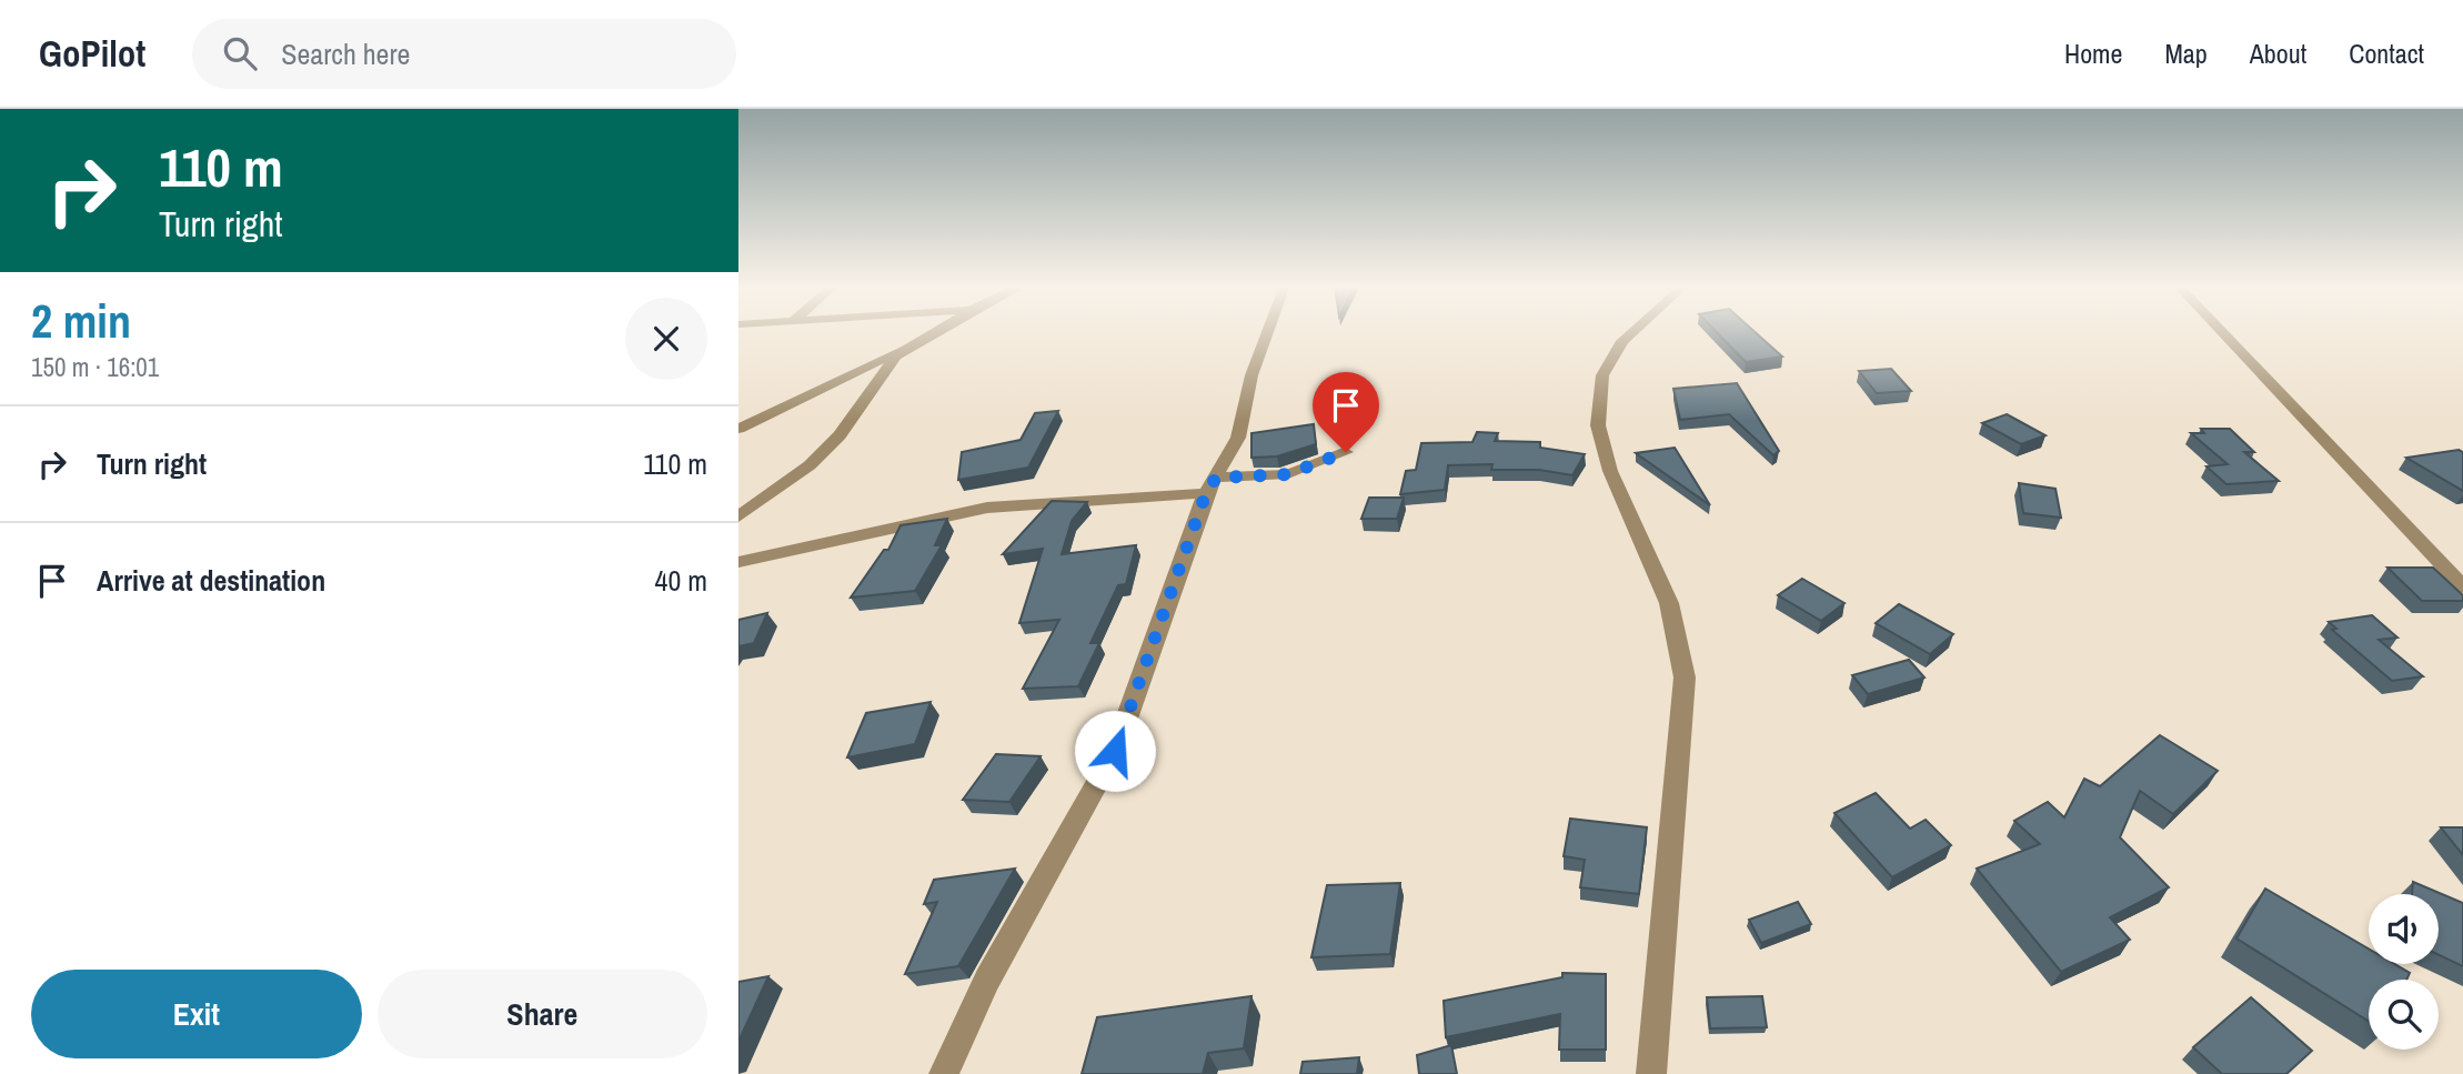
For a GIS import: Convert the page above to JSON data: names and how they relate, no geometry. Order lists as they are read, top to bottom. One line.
{"page":{"header":"GoPilot","search":"Search here","nav":["Home","Map","About","Contact"],"turn":["110 m","Turn right"],"heading":["2 min","150 m · 16:01"],"list":[{"name":"Turn right","value":"110 m"},{"name":"Arrive at destination","value":"40 m"}],"buttons":["Exit","Share"]}}
